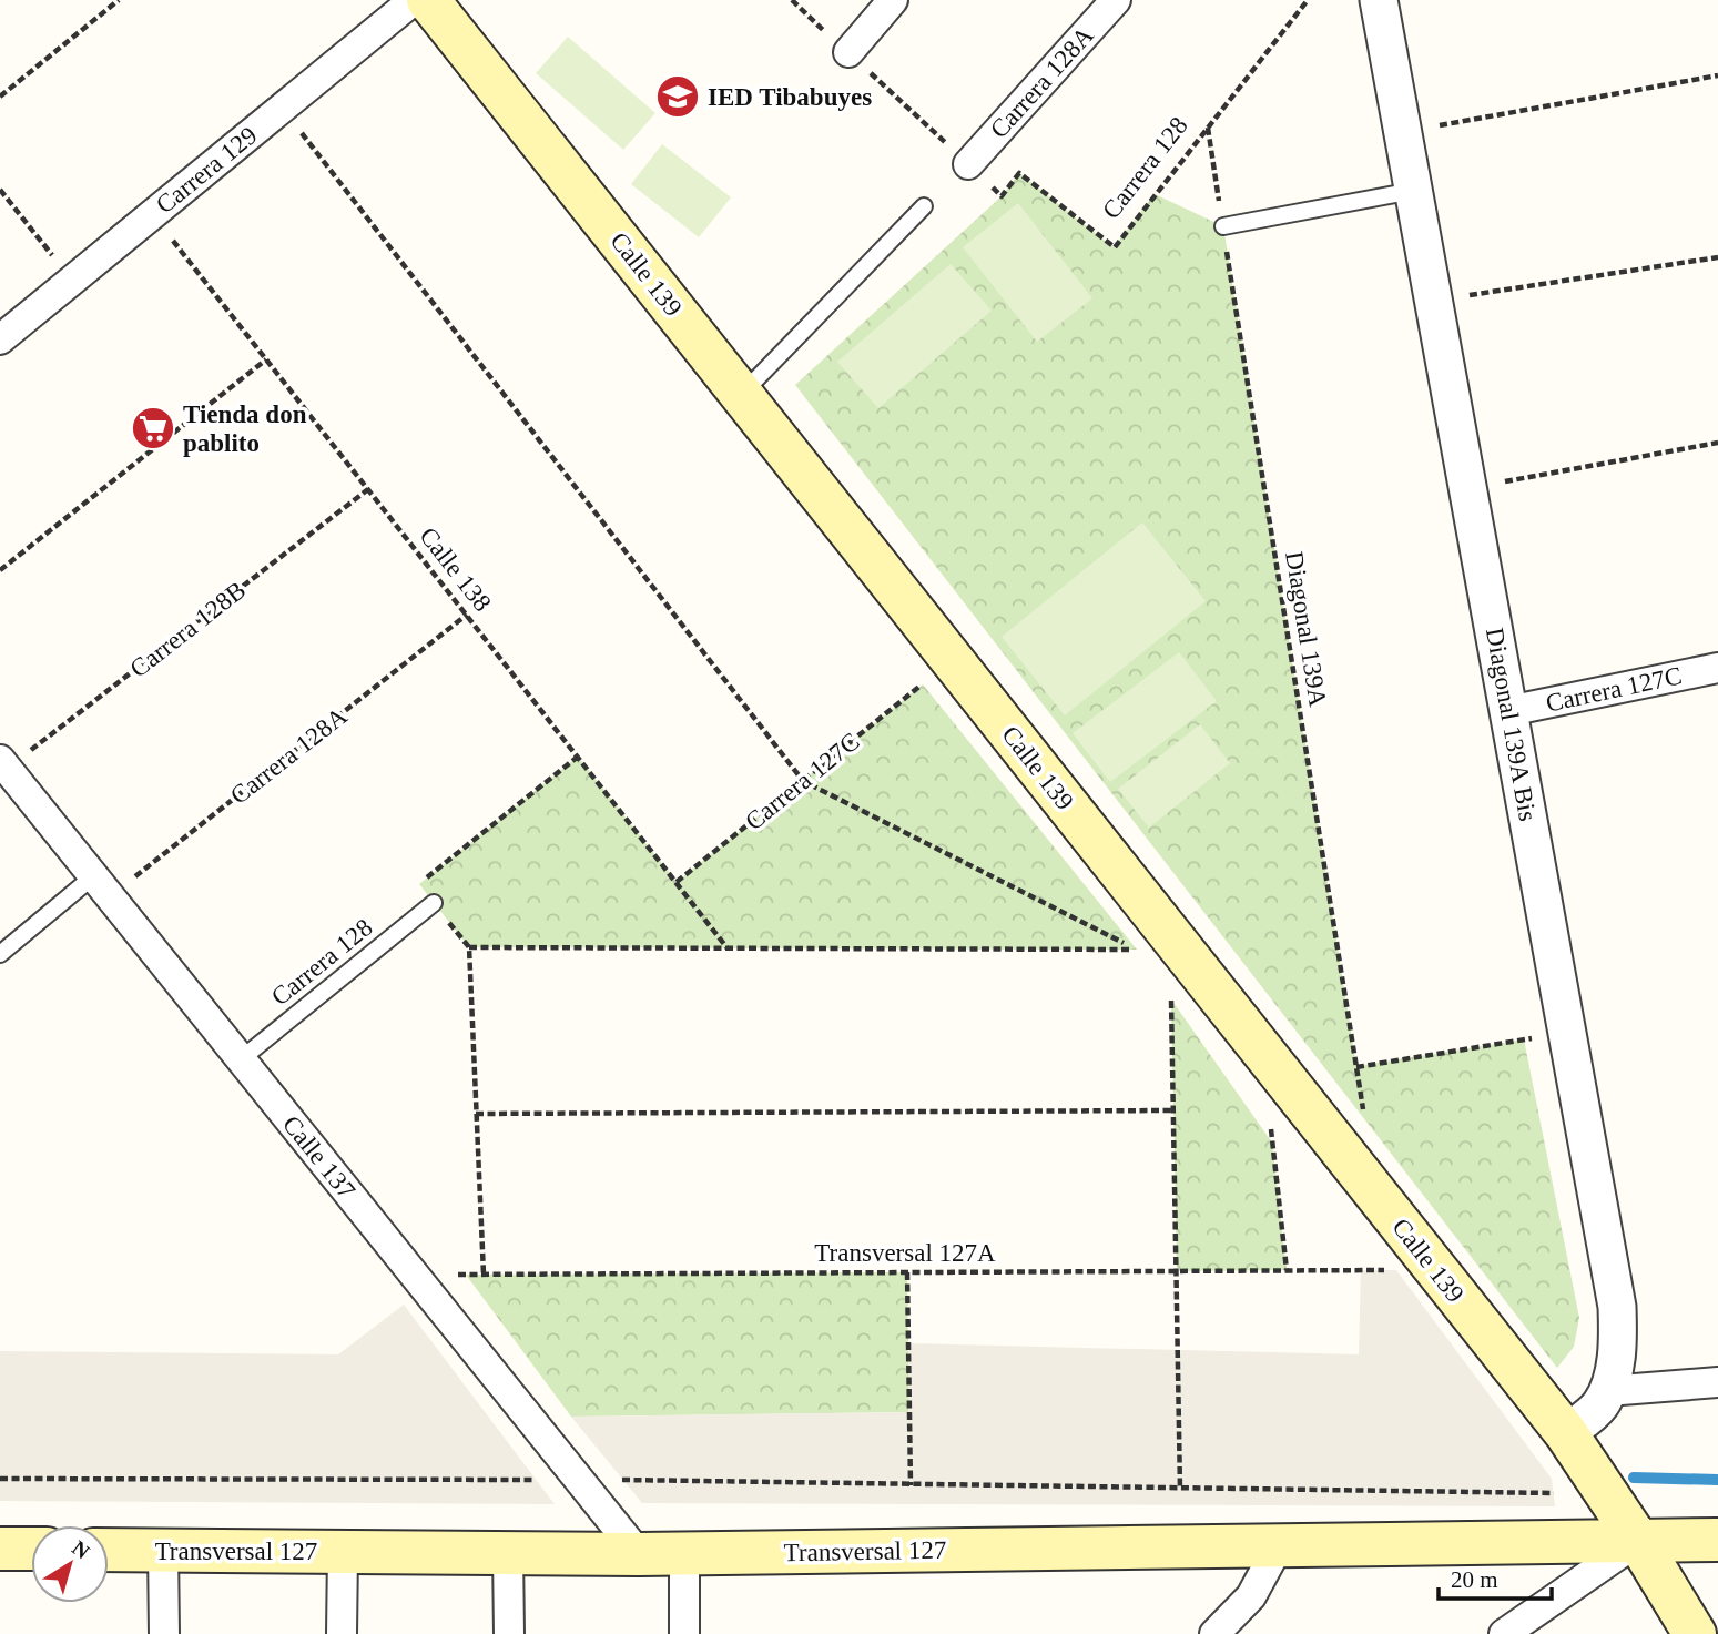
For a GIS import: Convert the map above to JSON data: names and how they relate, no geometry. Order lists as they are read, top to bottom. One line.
{"streets":{"main road":["Calle 139","Transversal 127"],"street":["Carrera 128A","Carrera 129","Carrera 127C","Diagonal 139A Bis","Calle 137"],"lane":["Carrera 128"],"path":["Calle 138","Carrera 128B","Diagonal 139A","Transversal 127A"]},"crossings":[["Carrera 128A","Carrera 128"],["Carrera 128A","Calle 138"],["Carrera 128A","Calle 137"],["Carrera 128","Diagonal 139A"],["Carrera 128","Calle 137"],["Carrera 129","Calle 138"],["Calle 139","Diagonal 139A Bis"],["Calle 139","Transversal 127"],["Calle 138","Carrera 128B"],["Calle 138","Carrera 127C"],["Carrera 128B","Calle 137"],["Carrera 127C","Diagonal 139A Bis"],["Calle 137","Transversal 127A"],["Calle 137","Transversal 127"]],"places":{"school or university":["IED Tibabuyes"],"supermarket":["Tienda don pablito"]},"scale_bar":"20 m","north":"top right"}
